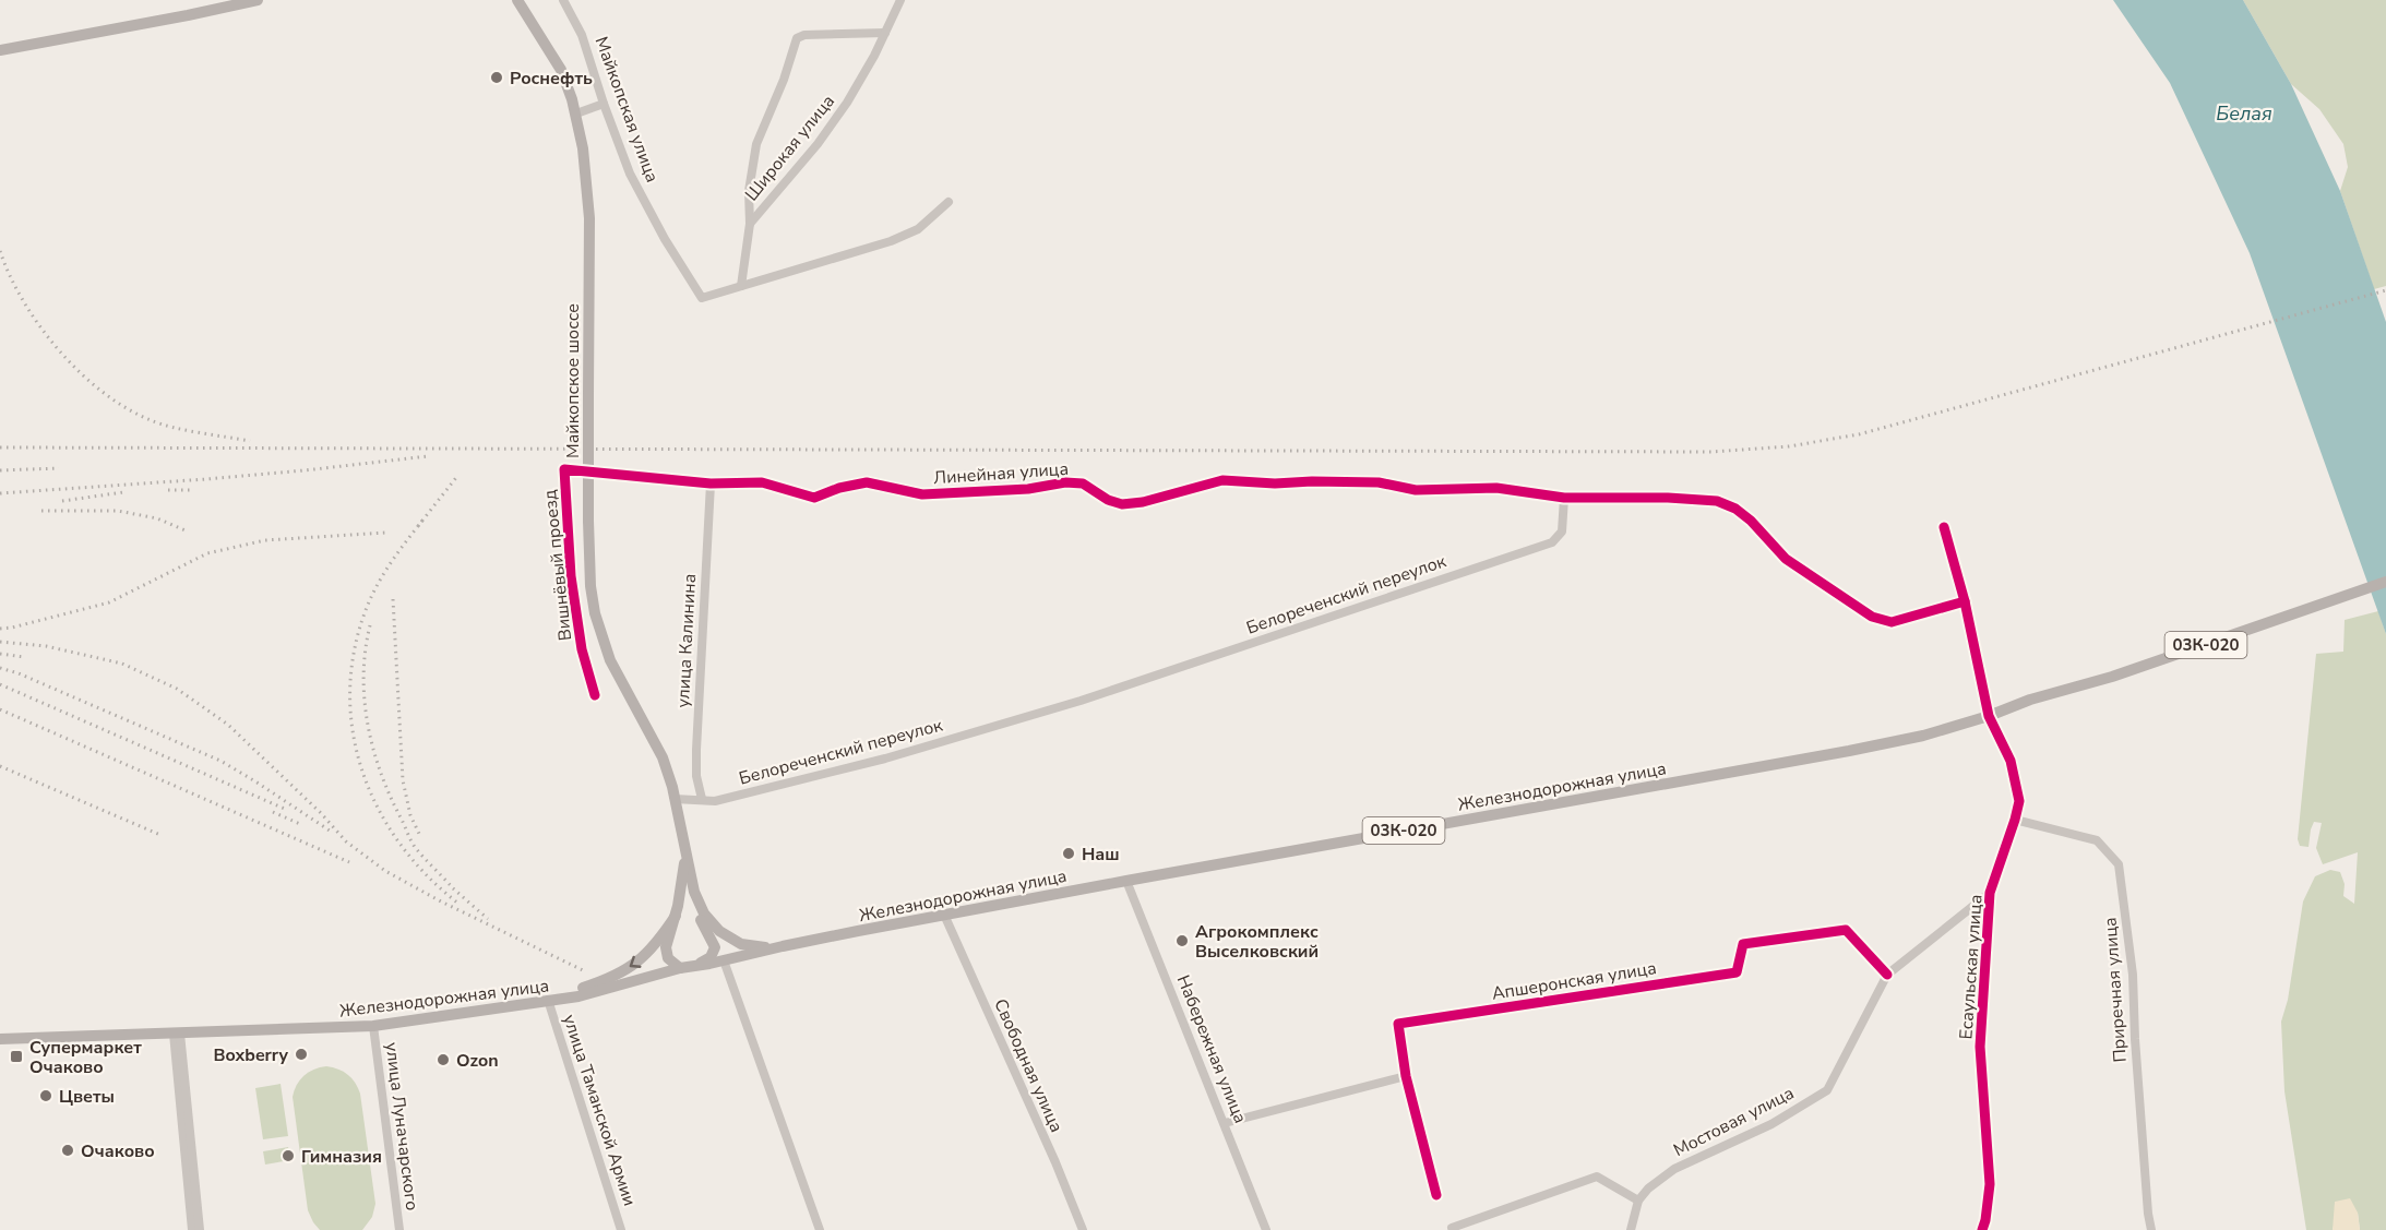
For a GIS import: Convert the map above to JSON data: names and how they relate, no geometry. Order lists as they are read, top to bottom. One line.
{"streets":{"main road":["Майкопское шоссе","03К-020","Железнодорожная улица"],"street":["Майкопская улица","Широкая улица","Линейная улица","Вишнёвый проезд","Белореченский переулок","улица Калинина","Есаульская улица","Апшеронская улица","Приречная улица","Набережная улица","Свободная улица","улица Таманской Армии","Мостовая улица","улица Луначарского"]},"crossings":[["Майкопская улица","Широкая улица"],["Майкопское шоссе","Белореченский переулок"],["Линейная улица","Вишнёвый проезд"],["Линейная улица","Белореченский переулок"],["Линейная улица","улица Калинина"],["Белореченский переулок","улица Калинина"],["Железнодорожная улица","Есаульская улица"],["Железнодорожная улица","Набережная улица"],["Железнодорожная улица","Свободная улица"],["Железнодорожная улица","улица Таманской Армии"],["Железнодорожная улица","улица Луначарского"],["Есаульская улица","Приречная улица"],["Есаульская улица","Мостовая улица"],["Апшеронская улица","Мостовая улица"]],"water":["Белая"],"places":{"other":["Роснефть","Наш","Агрокомплекс Выселковский","Boxberry","Ozon","Цветы","Очаково","Гимназия"],"transit":["Супермаркет Очаково"]}}
